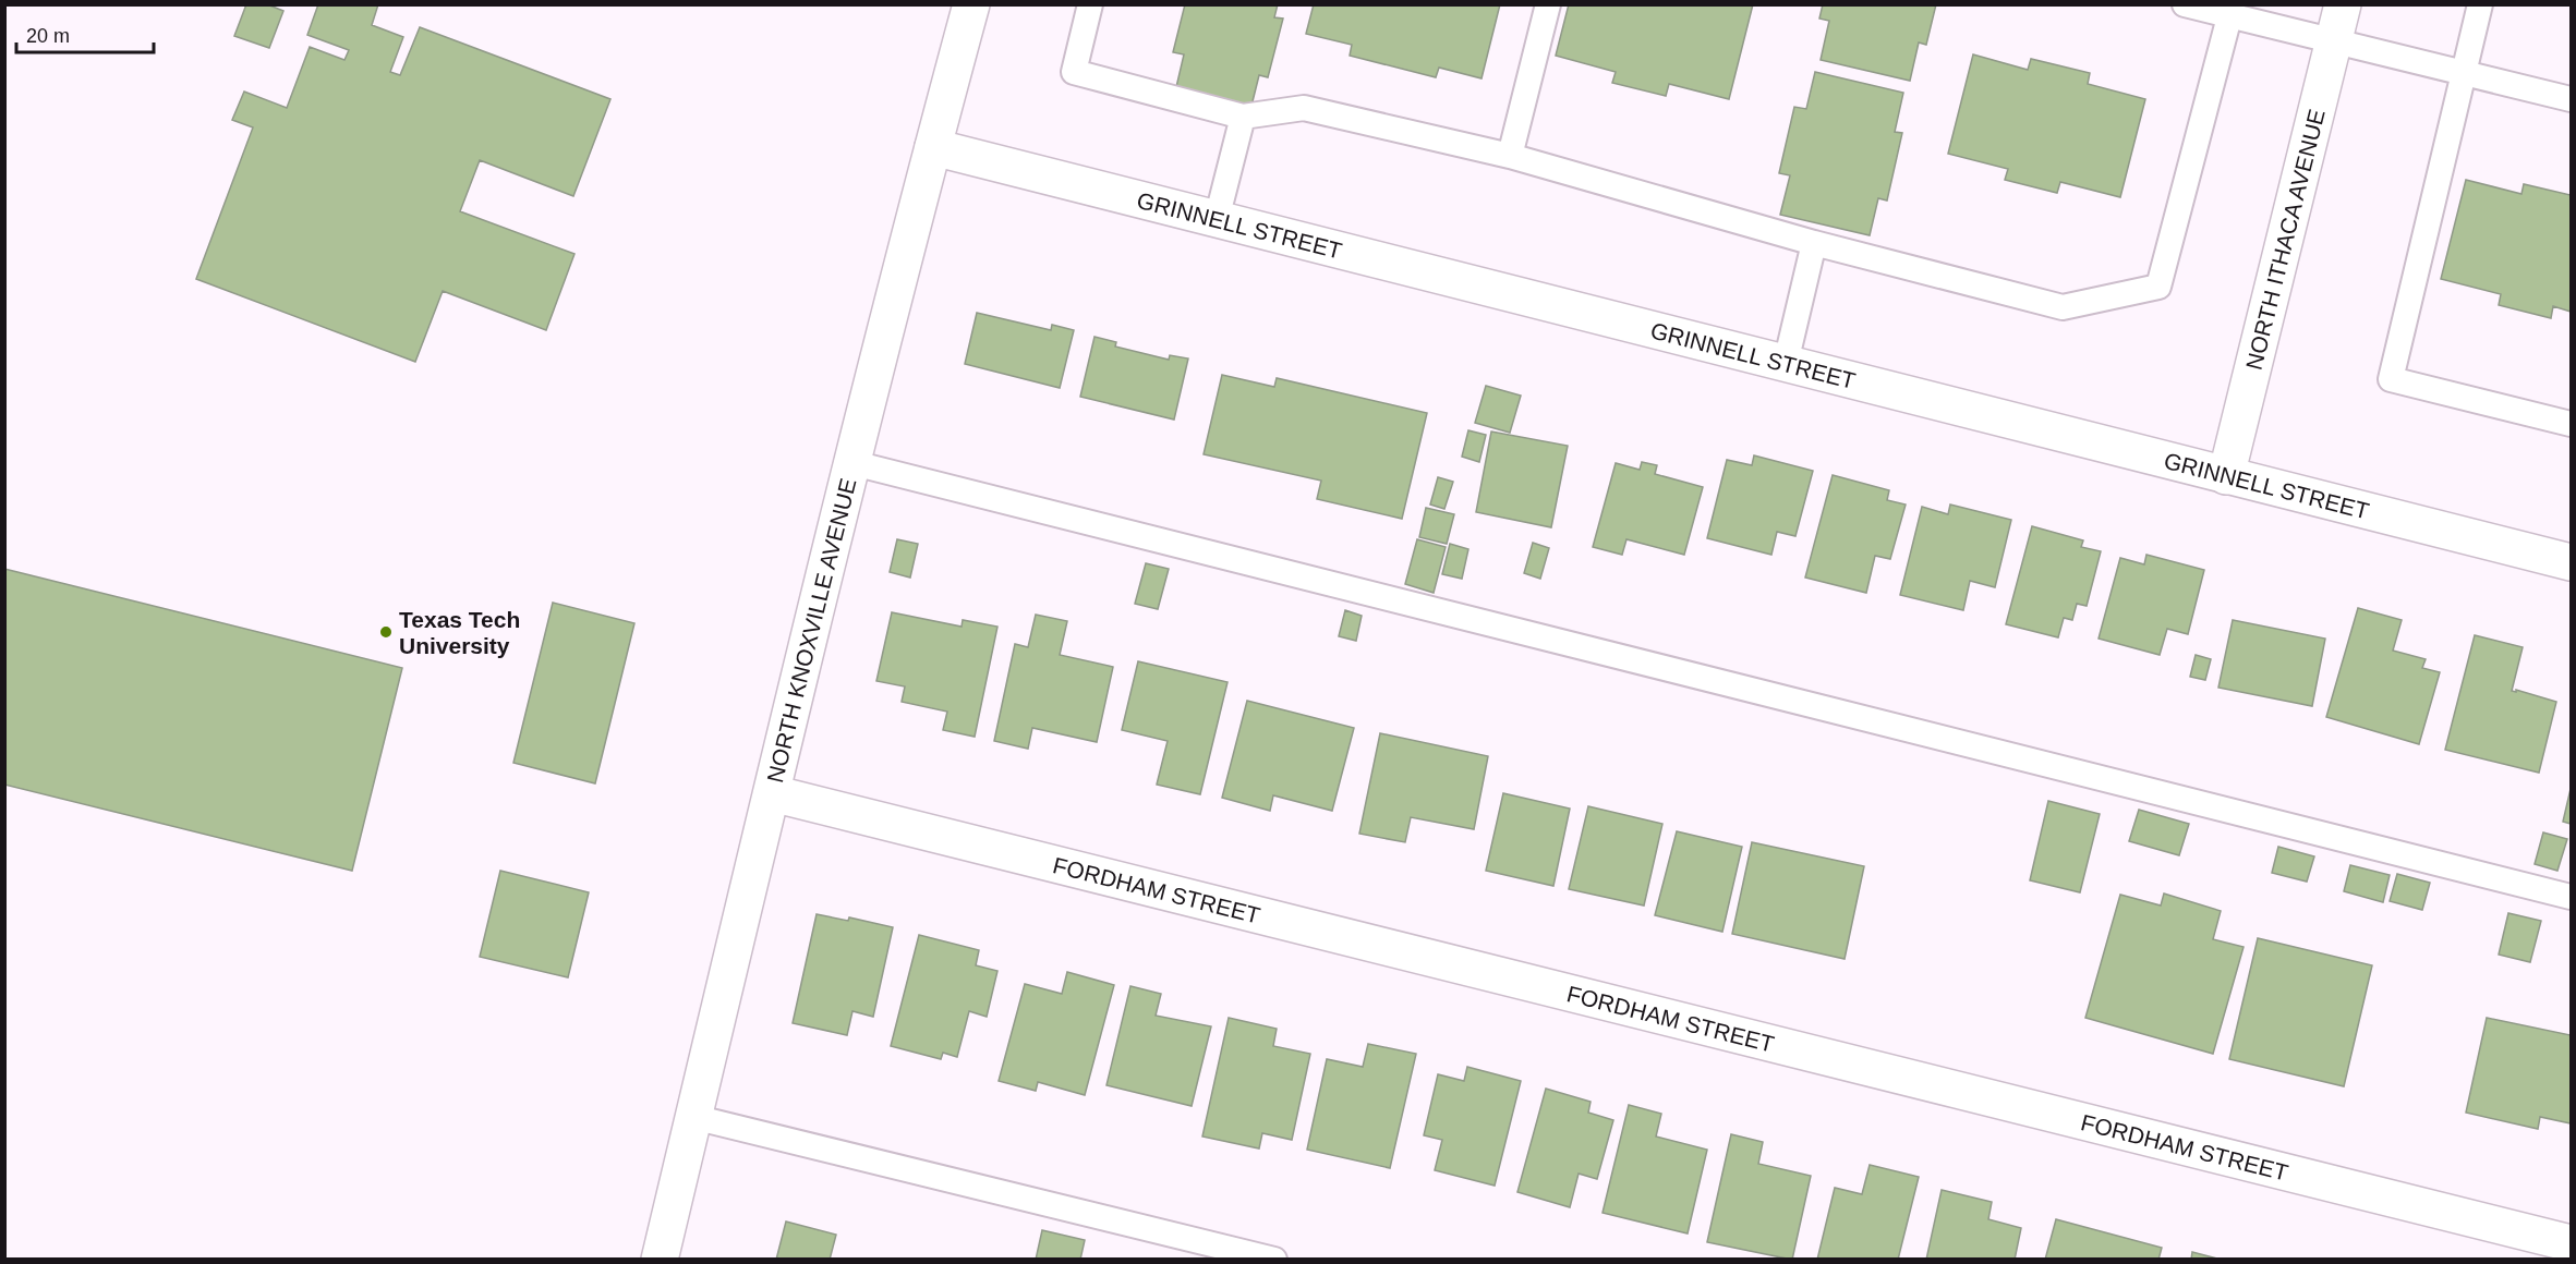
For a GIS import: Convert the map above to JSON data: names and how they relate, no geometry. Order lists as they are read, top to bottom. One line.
{"streets":{"street":["GRINNELL STREET","NORTH ITHACA AVENUE","NORTH KNOXVILLE AVENUE","FORDHAM STREET"]},"crossings":[["GRINNELL STREET","NORTH ITHACA AVENUE"],["GRINNELL STREET","NORTH KNOXVILLE AVENUE"],["NORTH KNOXVILLE AVENUE","FORDHAM STREET"]],"places":["Texas Tech University"],"scale_bar":"20 m"}
